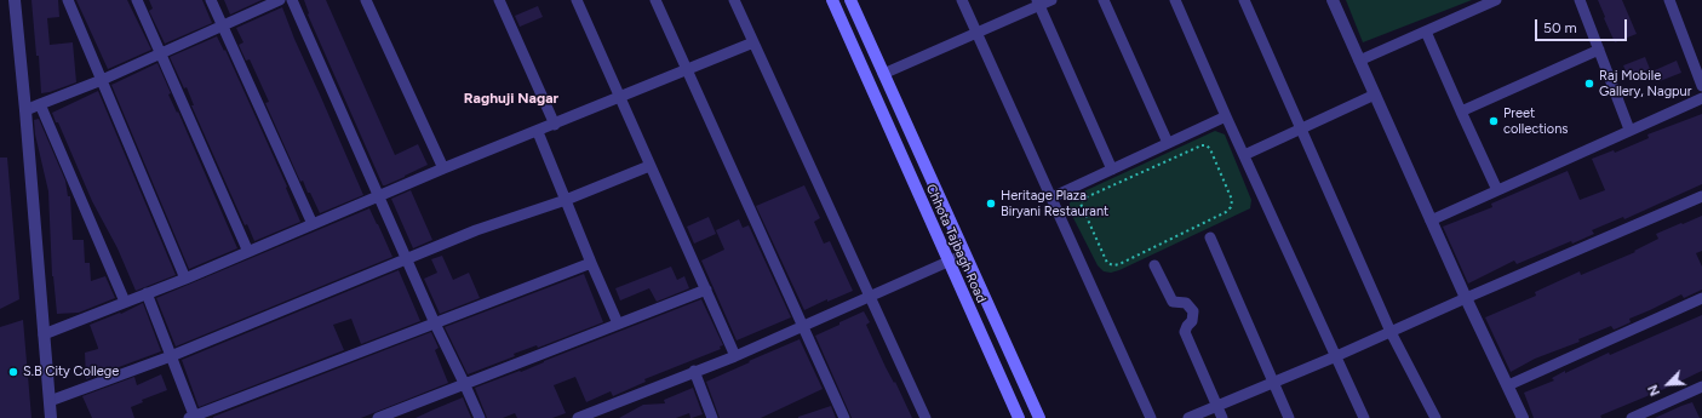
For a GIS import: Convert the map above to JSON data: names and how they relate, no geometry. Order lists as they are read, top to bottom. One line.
{"streets":{"main road":["Chhota Tajbagh Road"]},"districts":["Raghuji Nagar"],"places":["Raj Mobile Gallery, Nagpur","Preet collections","Heritage Plaza Biryani Restaurant","S.B City College"],"scale_bar":"50 m","north":"bottom left"}
